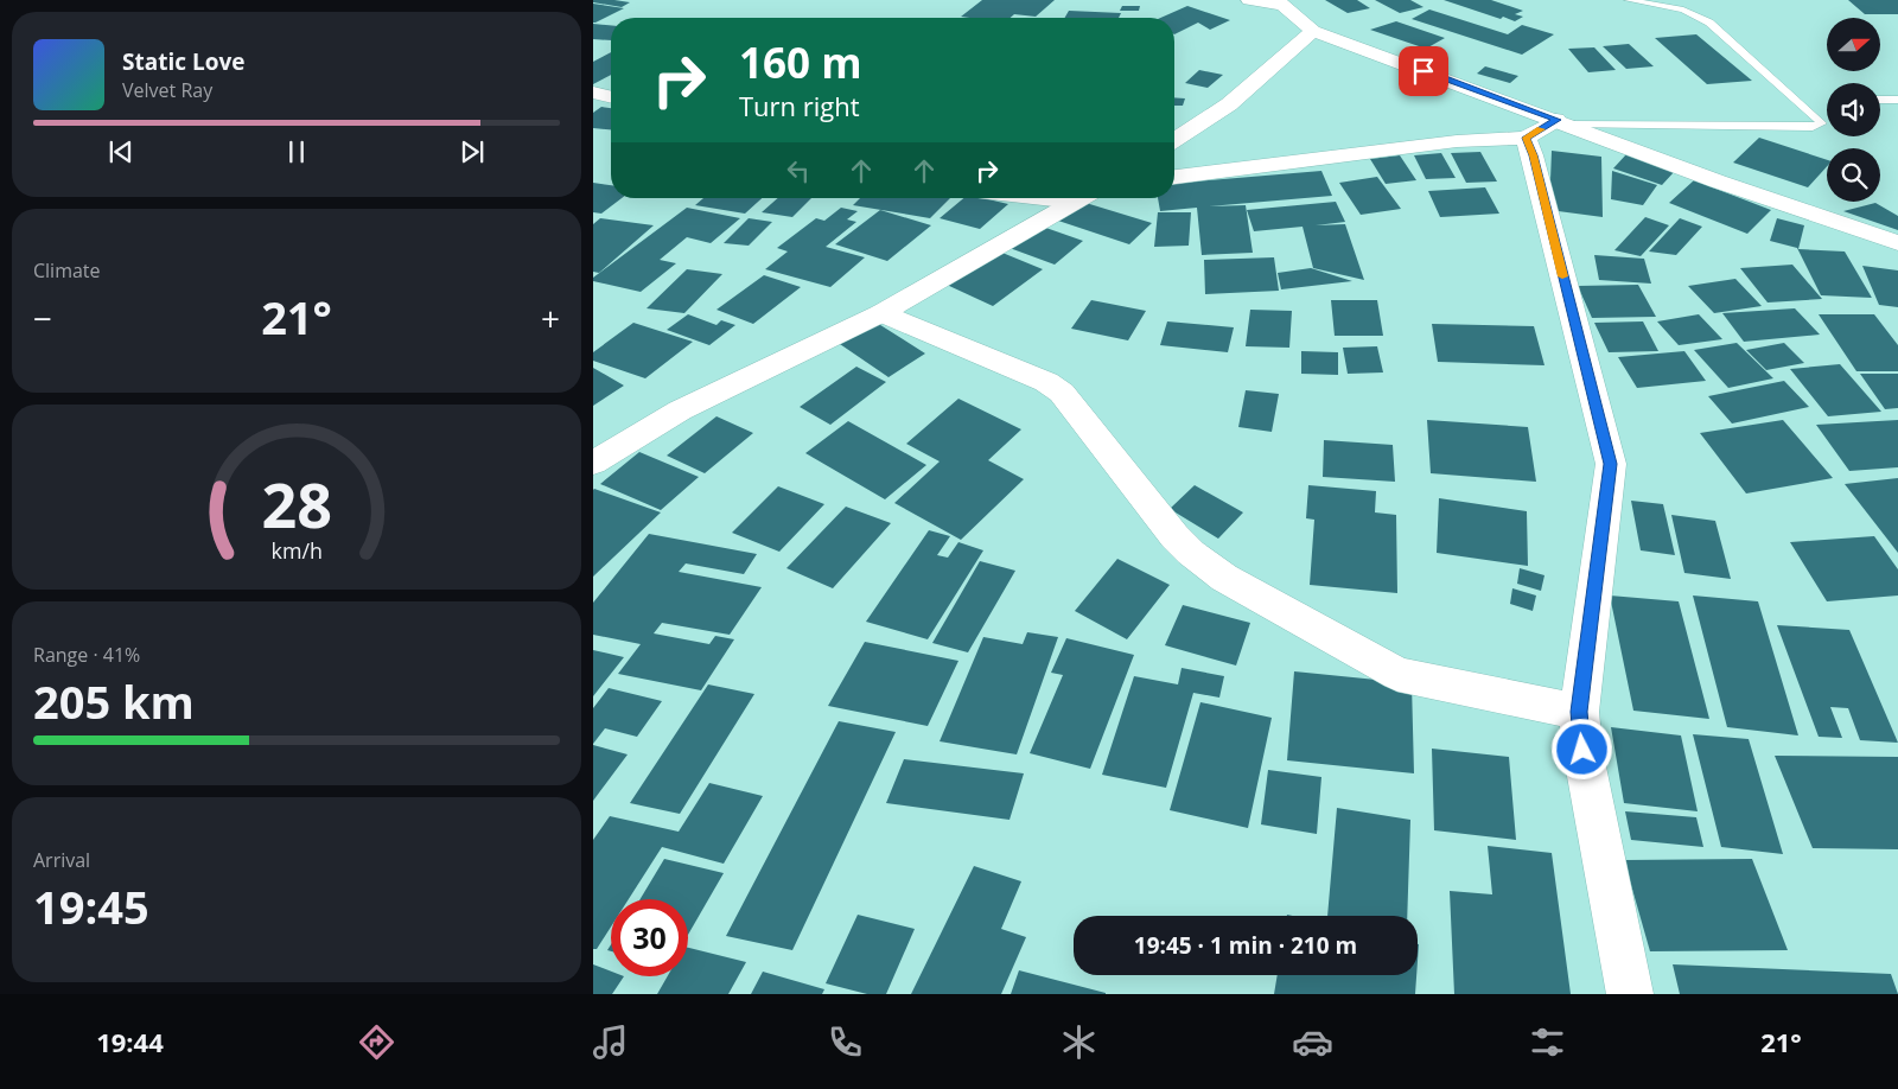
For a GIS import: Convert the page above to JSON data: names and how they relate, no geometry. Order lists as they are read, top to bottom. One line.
{"north":"right","page":{"turn":["160 m","Turn right"],"song":["Static Love","Velvet Ray"],"tile":["Climate",["Range · 41%","205 km"],["Arrival","19:45"]],"heat":["−","21°","+"],"limit":"30","trip":"19:45 · 1 min · 210 m","tabs":["19:44","21°"],"gauge":["28","km/h"]}}
